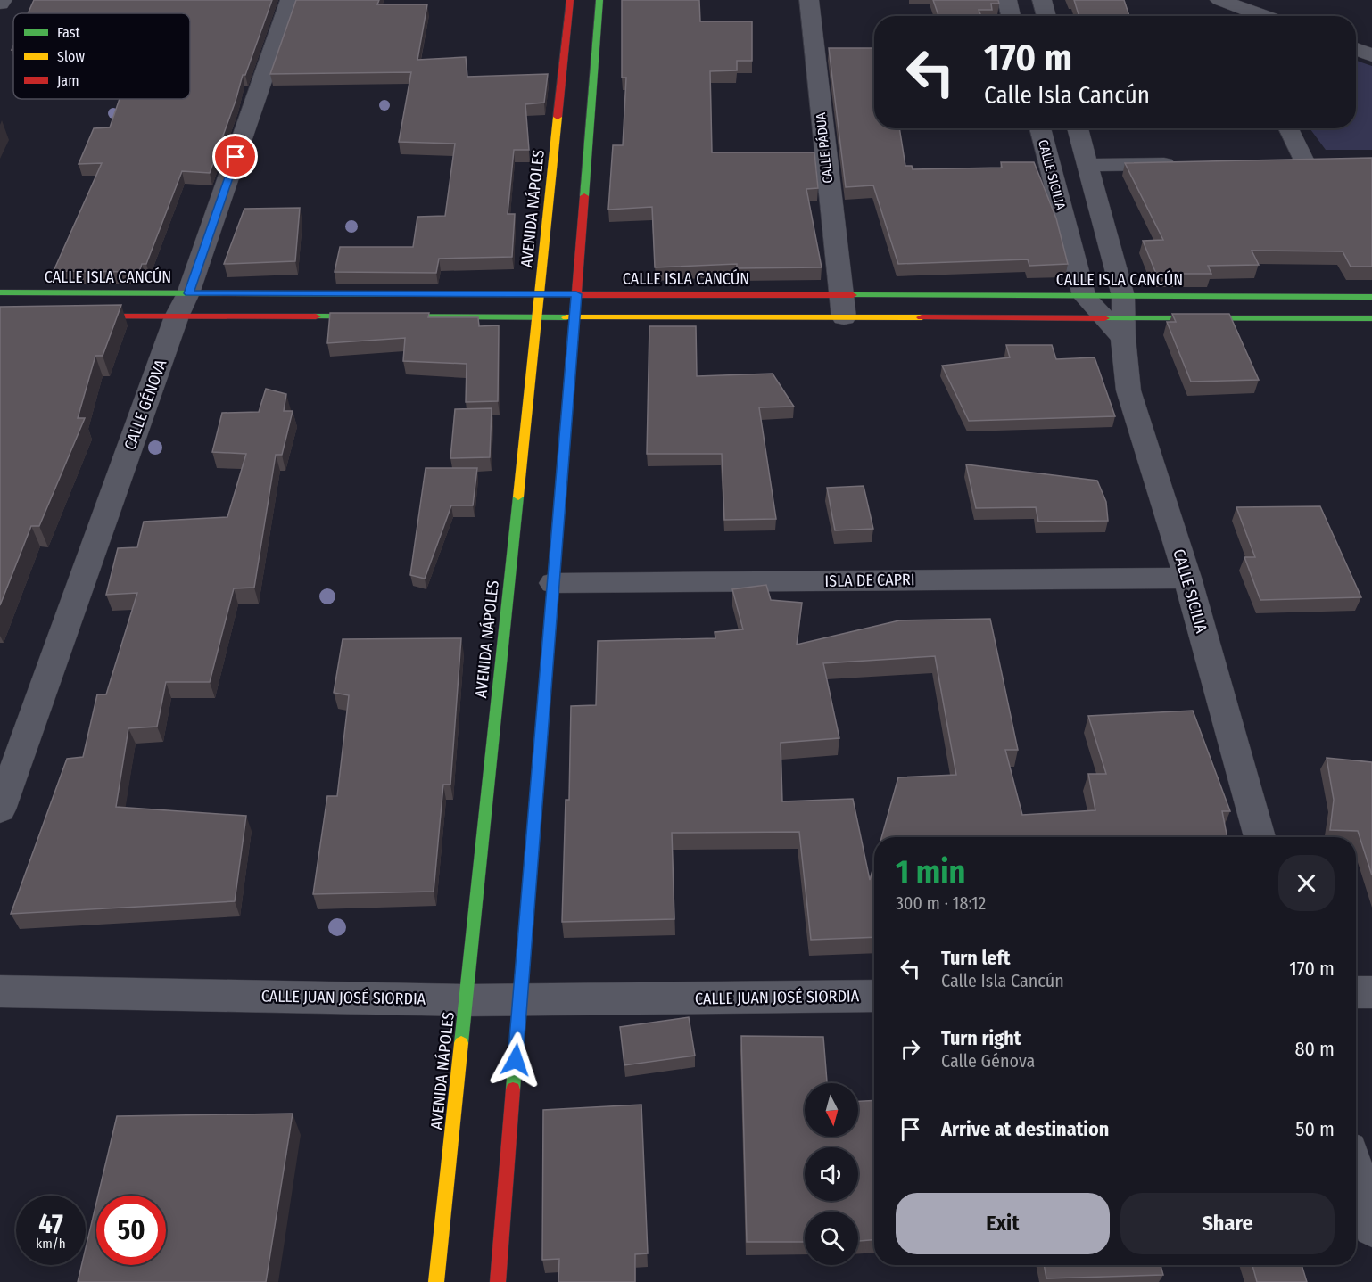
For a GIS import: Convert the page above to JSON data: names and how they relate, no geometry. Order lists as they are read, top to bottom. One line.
{"streets":{"main road":["AVENIDA NÁPOLES","CALLE ISLA CANCÚN"],"street":["CALLE PÁDUA","CALLE SICILIA","CALLE GÉNOVA","ISLA DE CAPRI","CALLE JUAN JOSÉ SIORDIA"]},"crossings":[["CALLE PÁDUA","CALLE ISLA CANCÚN"],["CALLE SICILIA","CALLE ISLA CANCÚN"],["CALLE SICILIA","ISLA DE CAPRI"],["AVENIDA NÁPOLES","CALLE ISLA CANCÚN"],["AVENIDA NÁPOLES","CALLE JUAN JOSÉ SIORDIA"],["CALLE ISLA CANCÚN","CALLE GÉNOVA"]],"legend":["Fast","Slow","Jam"],"north":"bottom","page":{"turn":["170 m","Calle Isla Cancún"],"heading":["1 min","300 m · 18:12"],"list":[{"name":"Turn left","note":"Calle Isla Cancún","value":"170 m"},{"name":"Turn right","note":"Calle Génova","value":"80 m"},{"name":"Arrive at destination","value":"50 m"}],"buttons":["Exit","Share"],"speed":"47 km/h","limit":"50"}}
